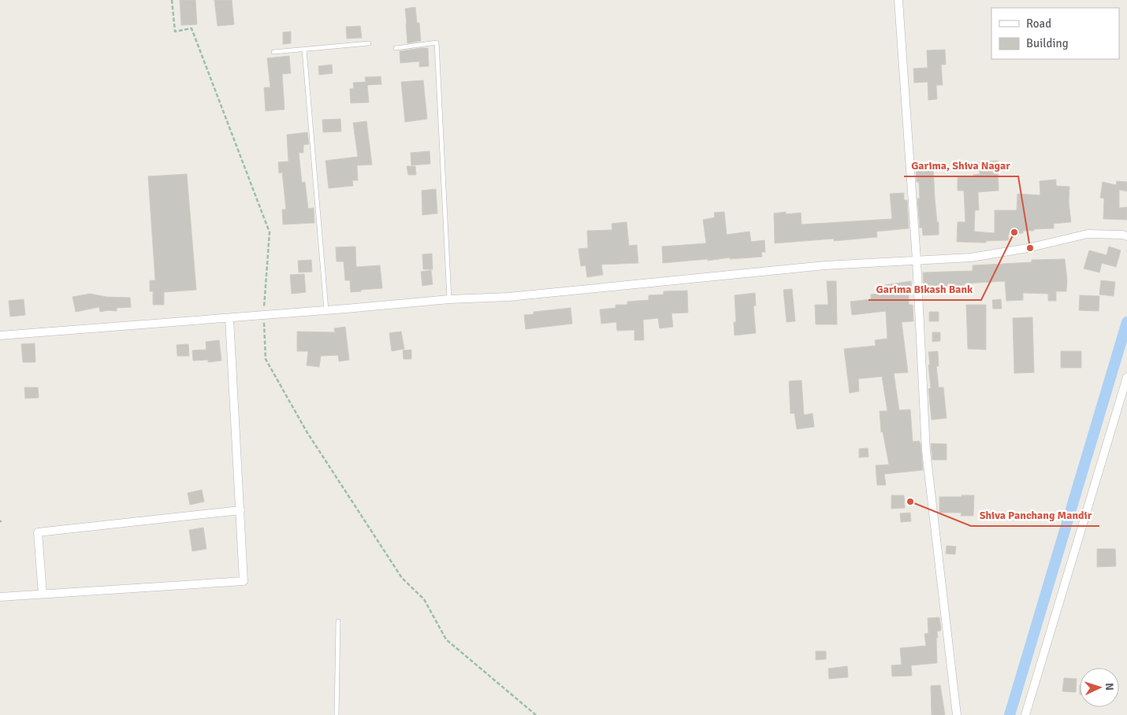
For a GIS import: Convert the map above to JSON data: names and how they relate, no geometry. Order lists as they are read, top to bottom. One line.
{"places":["Garima Bikash Bank","Garima, Shiva Nagar","Shiva Panchang Mandir"],"legend":["Road","Building"],"north":"right"}
